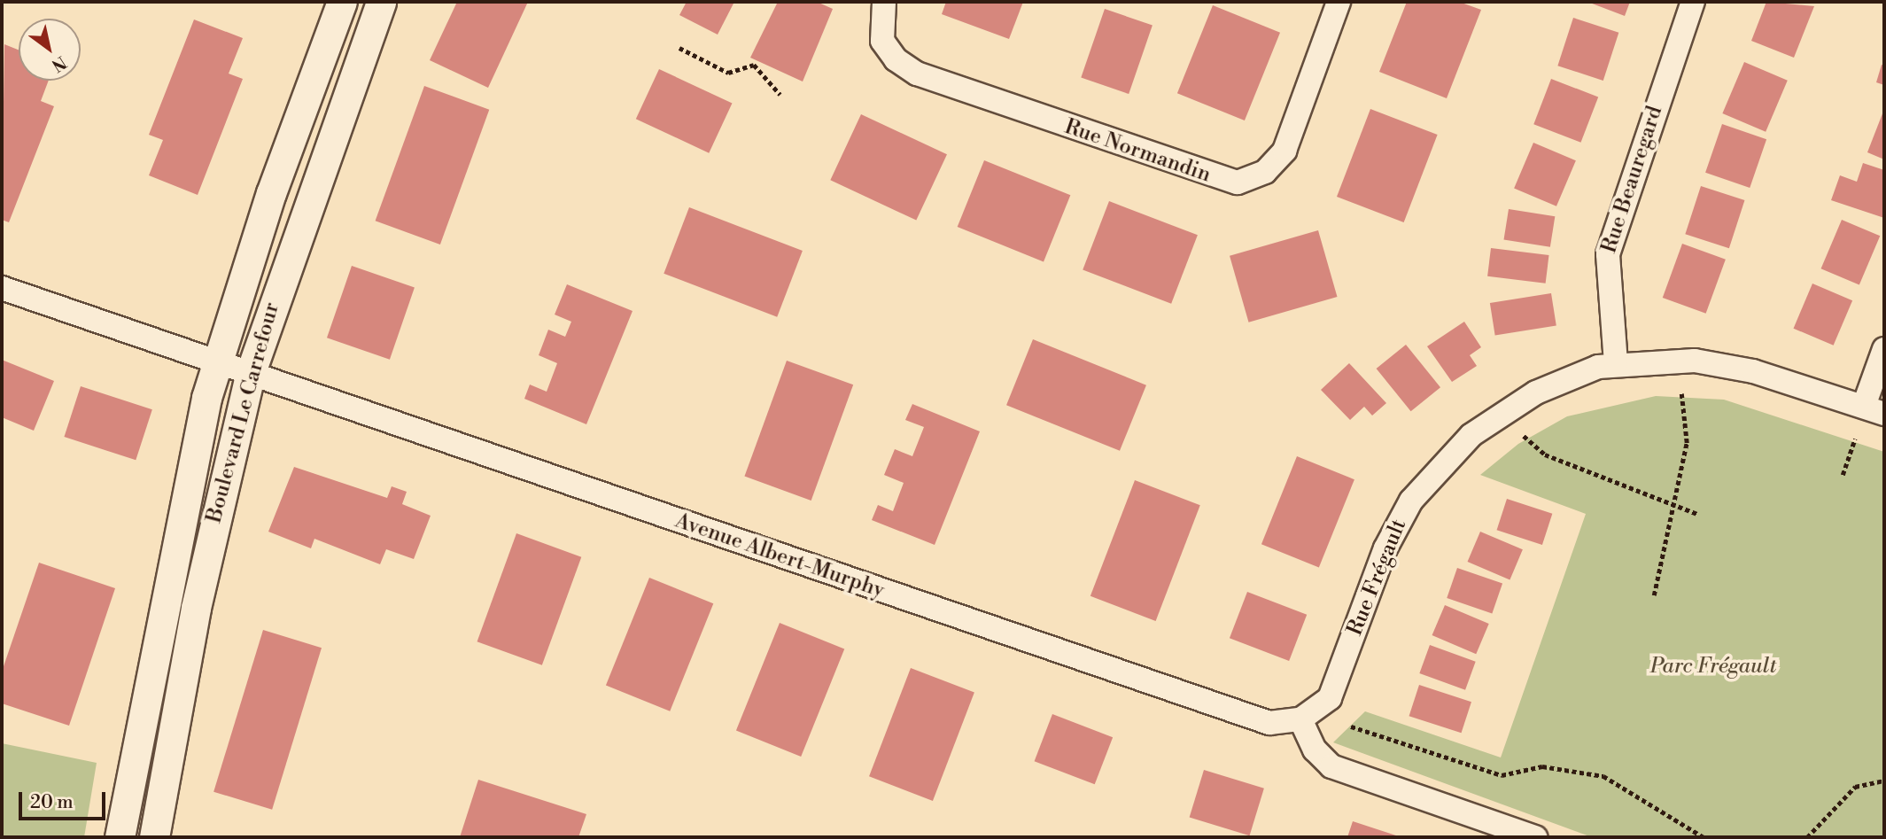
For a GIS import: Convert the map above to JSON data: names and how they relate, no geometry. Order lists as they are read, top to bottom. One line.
{"streets":{"street":["Rue Normandin","Rue Beauregard","Boulevard Le Carrefour","Avenue Albert-Murphy","Rue Frégault"]},"crossings":[["Rue Beauregard","Rue Frégault"],["Boulevard Le Carrefour","Avenue Albert-Murphy"],["Avenue Albert-Murphy","Rue Frégault"]],"parks":["Parc Frégault"],"scale_bar":"20 m","north":"bottom right"}
